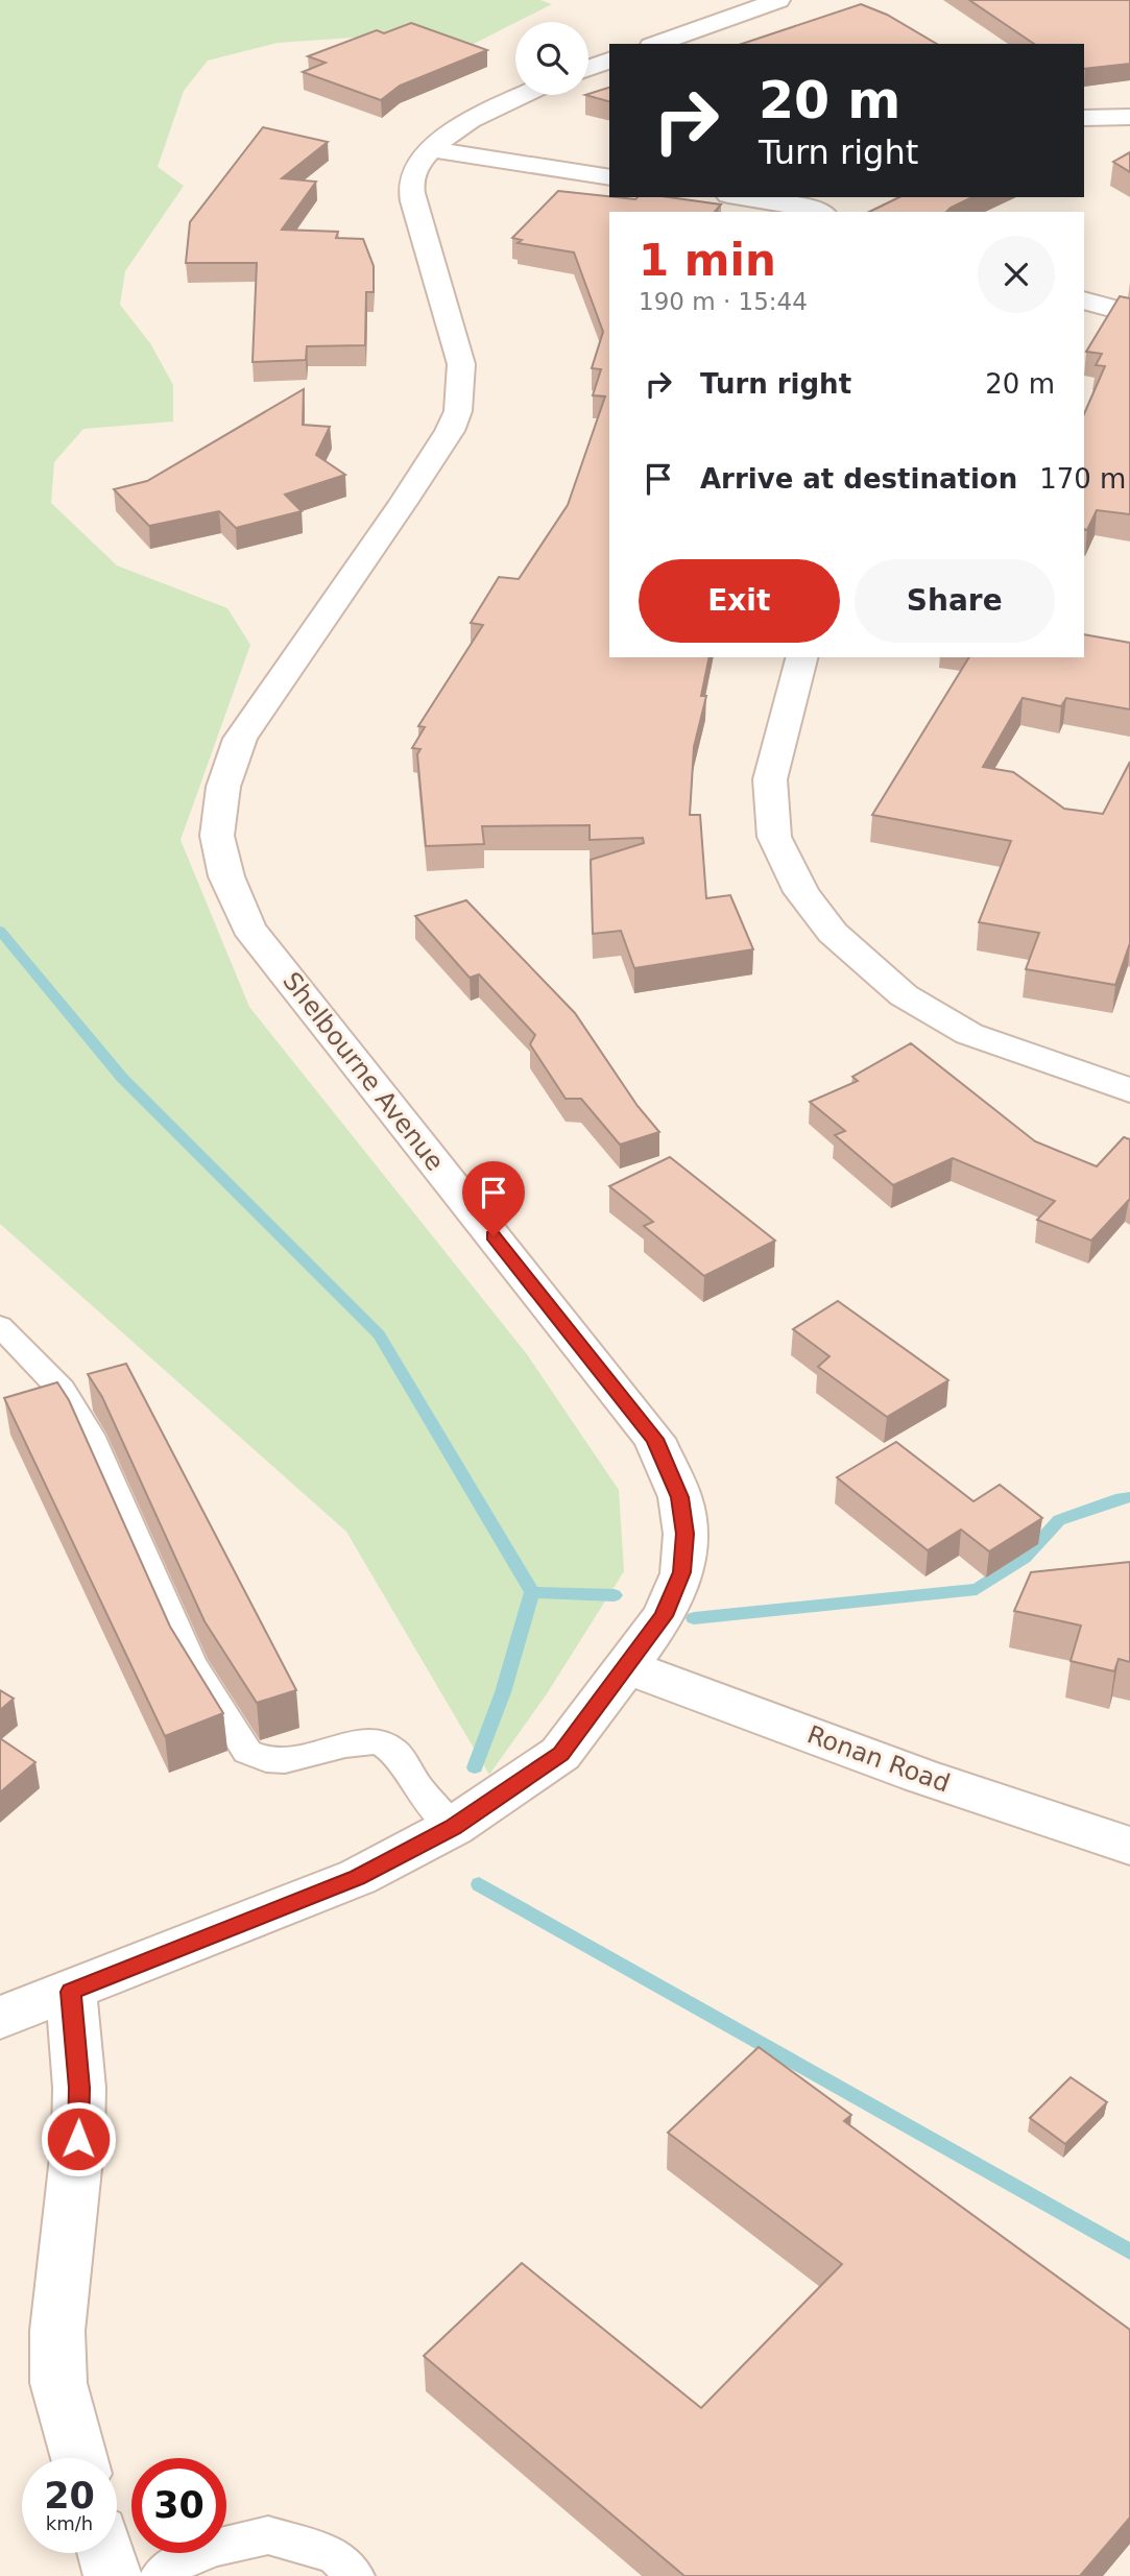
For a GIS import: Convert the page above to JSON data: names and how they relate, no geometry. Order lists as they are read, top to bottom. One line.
{"streets":{"street":["Shelbourne Avenue","Ronan Road"]},"crossings":[["Shelbourne Avenue","Ronan Road"]],"page":{"turn":["20 m","Turn right"],"heading":["1 min","190 m · 15:44"],"list":[{"name":"Turn right","value":"20 m"},{"name":"Arrive at destination","value":"170 m"}],"buttons":["Exit","Share"],"speed":"20 km/h","limit":"30"}}
